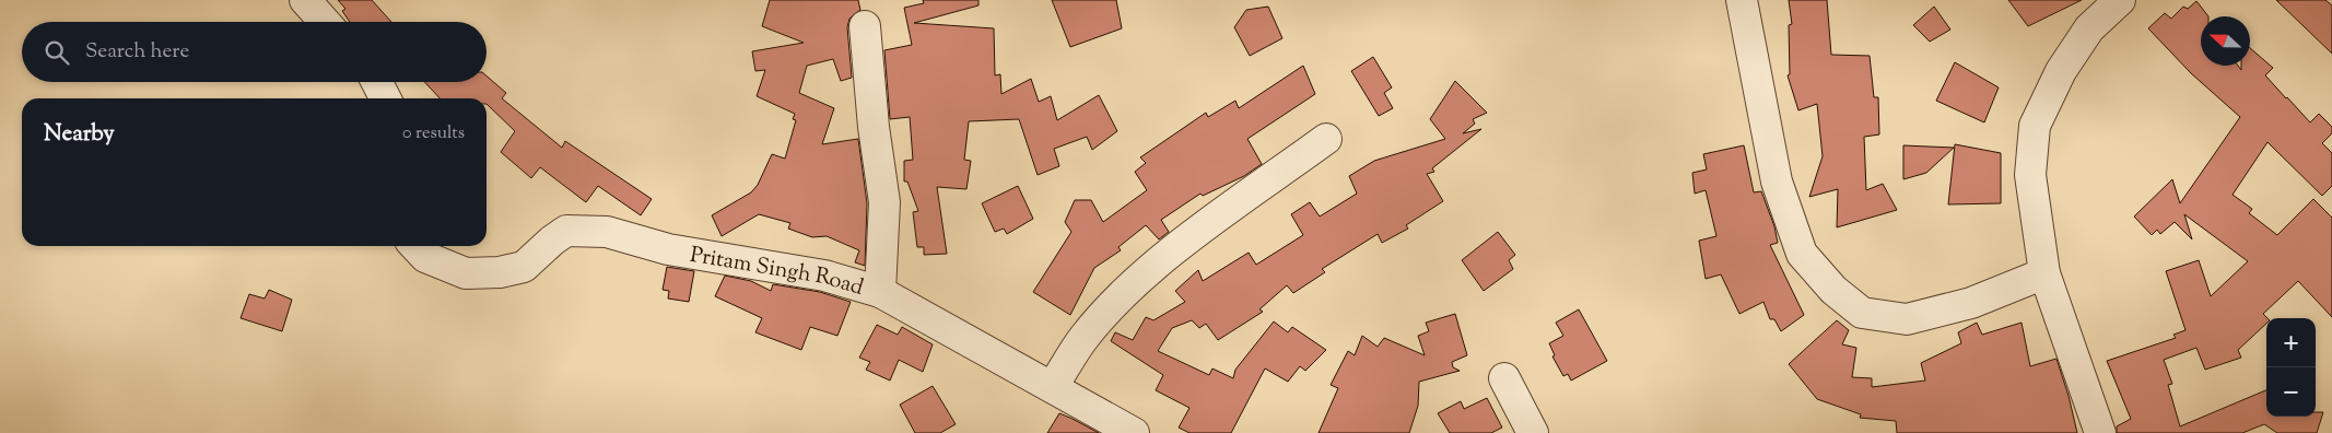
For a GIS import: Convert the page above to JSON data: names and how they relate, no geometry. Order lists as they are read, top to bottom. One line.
{"streets":{"street":["Pritam Singh Road"]},"north":"left","page":{"search":"Search here","heading":["Nearby","0 results"],"map_buttons":["+","−"]}}
